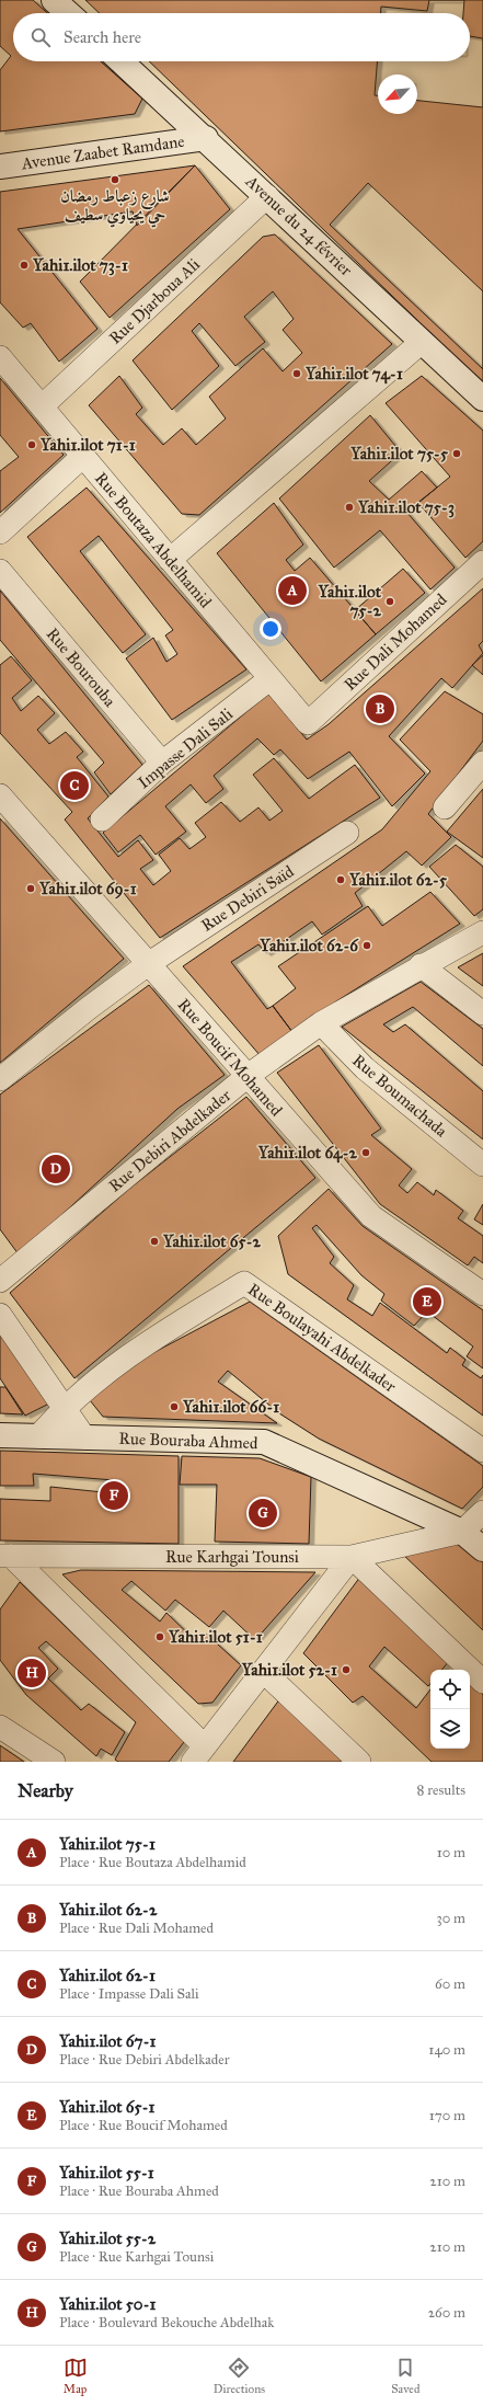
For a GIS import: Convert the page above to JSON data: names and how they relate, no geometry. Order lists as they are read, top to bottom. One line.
{"streets":{"street":["Avenue Zaabet Ramdane","Avenue du 24 février","Rue Djarboua Ali","Rue Boutaza Abdelhamid","Rue Dali Mohamed","Rue Bourouba","Impasse Dali Sali","Rue Debiri Saïd","Rue Boucif Mohamed","Rue Boumachada","Rue Debiri Abdelkader","Rue Boulayahi Abdelkader","Rue Bouraba Ahmed","Rue Karhgai Tounsi"]},"crossings":[["Avenue Zaabet Ramdane","Avenue du 24 février"],["Avenue du 24 février","Rue Djarboua Ali"],["Rue Djarboua Ali","Rue Boutaza Abdelhamid"],["Rue Boutaza Abdelhamid","Rue Dali Mohamed"],["Rue Boutaza Abdelhamid","Impasse Dali Sali"],["Rue Bourouba","Impasse Dali Sali"],["Rue Debiri Saïd","Rue Boucif Mohamed"],["Rue Boucif Mohamed","Rue Debiri Abdelkader"],["Rue Boumachada","Rue Debiri Abdelkader"],["Rue Boulayahi Abdelkader","Rue Bouraba Ahmed"],["Rue Bouraba Ahmed","Rue Karhgai Tounsi"]],"places":["شارع زعباط رمضان حي يحياوي سطيف","Yahi1.ilot 73-1","Yahi1.ilot 74-1","Yahi1.ilot 71-1","Yahi1.ilot 75-5","Yahi1.ilot 75-3","Yahi1.ilot 75-2","Yahi1.ilot 62-5","Yahi1.ilot 69-1","Yahi1.ilot 62-6","Yahi1.ilot 64-2","Yahi1.ilot 65-2","Yahi1.ilot 66-1","Yahi1.ilot 51-1","Yahi1.ilot 52-1"],"north":"bottom left","page":{"search":"Search here","pins":["A","B","C","D","E","F","G","H"],"heading":["Nearby","8 results"],"list":[{"mark":"A","name":"Yahi1.ilot 75-1","note":"Place · Rue Boutaza Abdelhamid","value":"10 m"},{"mark":"B","name":"Yahi1.ilot 62-2","note":"Place · Rue Dali Mohamed","value":"30 m"},{"mark":"C","name":"Yahi1.ilot 62-1","note":"Place · Impasse Dali Sali","value":"60 m"},{"mark":"D","name":"Yahi1.ilot 67-1","note":"Place · Rue Debiri Abdelkader","value":"140 m"},{"mark":"E","name":"Yahi1.ilot 65-1","note":"Place · Rue Boucif Mohamed","value":"170 m"},{"mark":"F","name":"Yahi1.ilot 55-1","note":"Place · Rue Bouraba Ahmed","value":"210 m"},{"mark":"G","name":"Yahi1.ilot 55-2","note":"Place · Rue Karhgai Tounsi","value":"210 m"},{"mark":"H","name":"Yahi1.ilot 50-1","note":"Place · Boulevard Bekouche Abdelhak","value":"260 m"}],"nav":["Map","Directions","Saved"]}}
